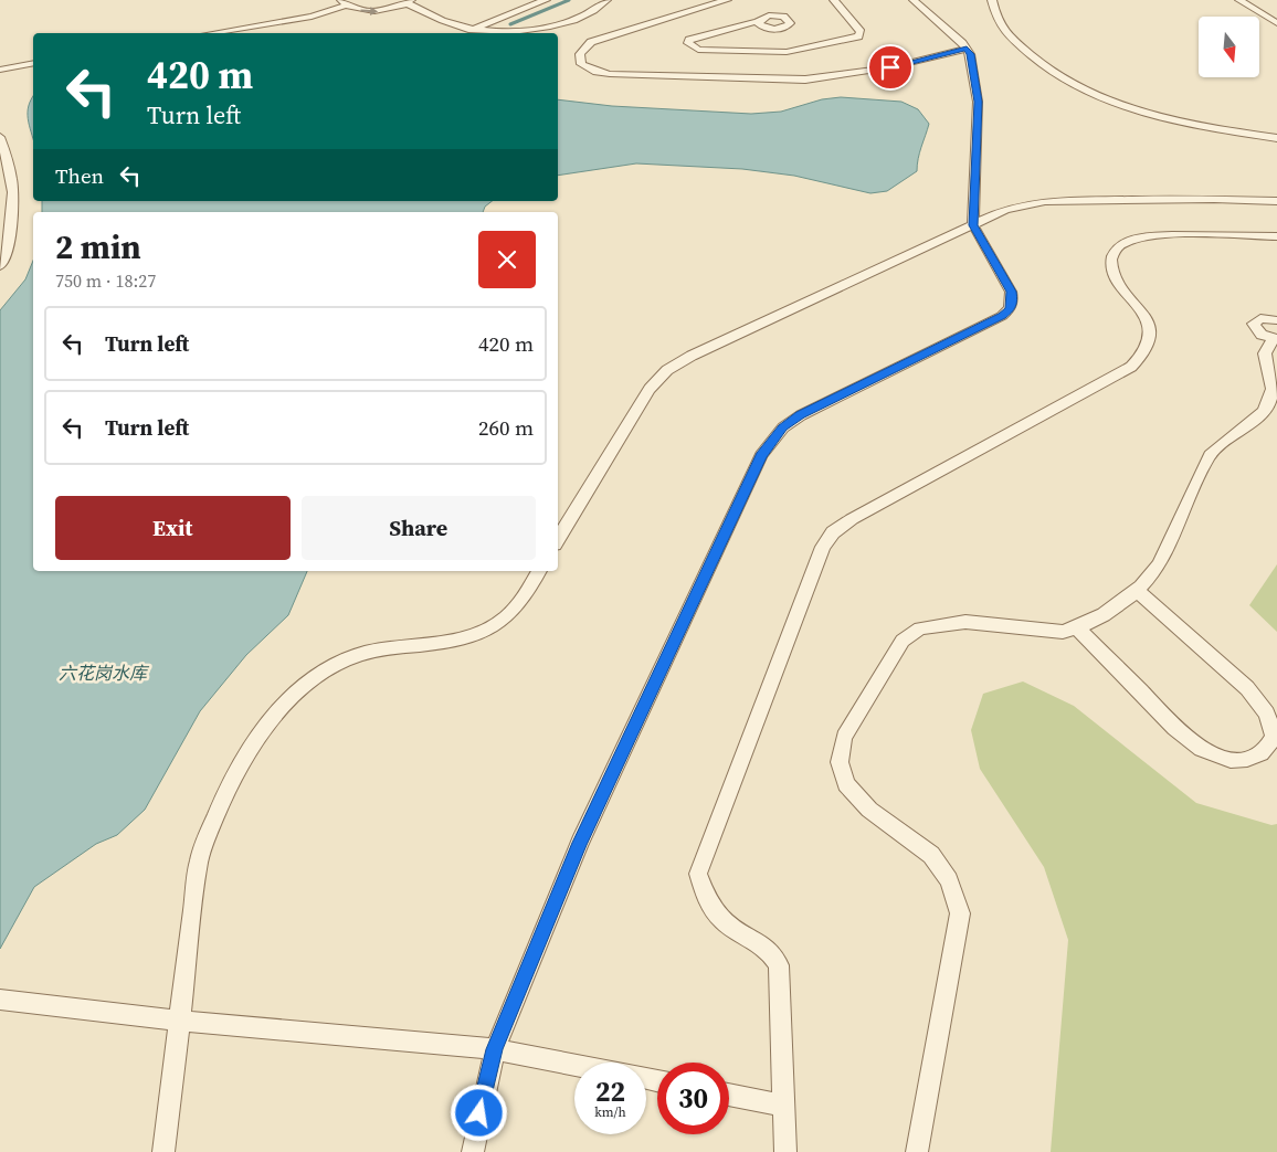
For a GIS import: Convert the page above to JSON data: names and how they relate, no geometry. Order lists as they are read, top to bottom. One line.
{"water":["六花岗水库"],"north":"bottom","page":{"turn":["420 m","Turn left"],"then":"Then","heading":["2 min","750 m · 18:27"],"list":[{"name":"Turn left","value":"420 m"},{"name":"Turn left","value":"260 m"}],"buttons":["Exit","Share"],"speed":"22 km/h","limit":"30"}}
